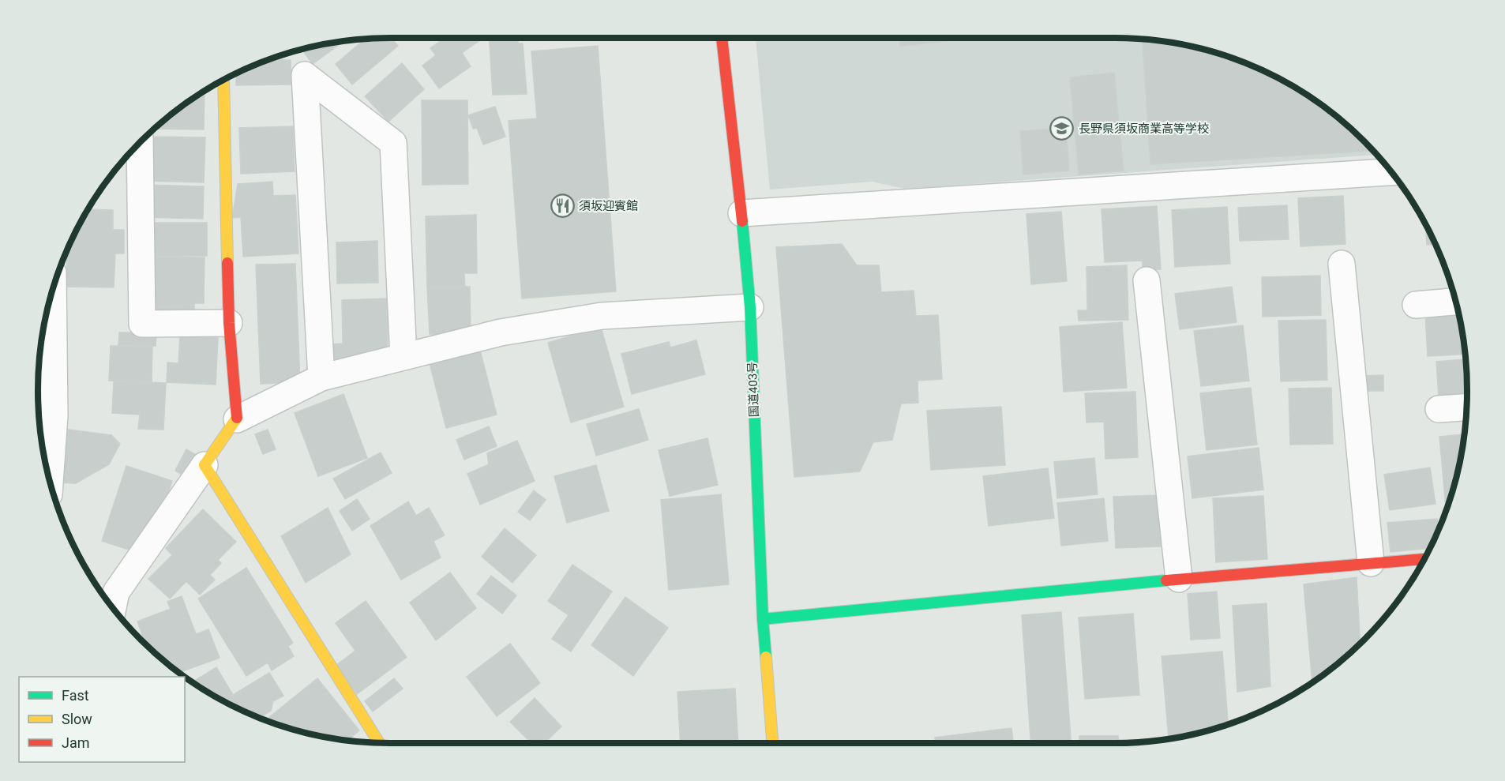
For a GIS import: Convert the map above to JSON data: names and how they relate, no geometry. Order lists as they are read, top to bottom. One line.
{"streets":{"main road":["国道403号"]},"places":{"school or university":["長野県須坂商業高等学校"],"restaurant":["須坂迎賓館"]},"legend":["Fast","Slow","Jam"]}
